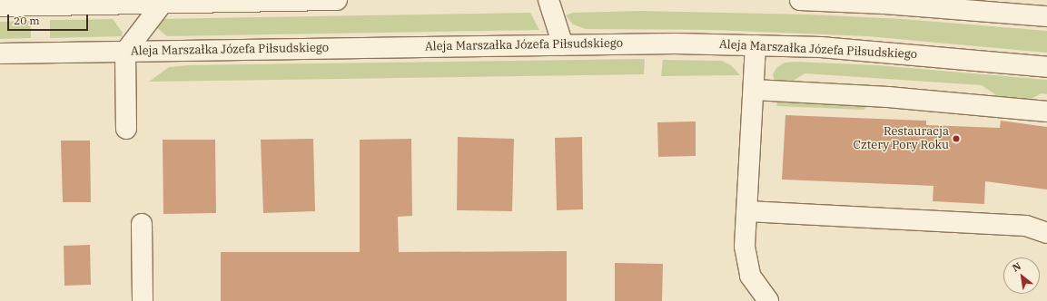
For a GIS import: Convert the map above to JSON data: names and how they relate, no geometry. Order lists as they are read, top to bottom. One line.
{"streets":{"street":["Aleja Marszałka Józefa Piłsudskiego"]},"places":["Restauracja Cztery Pory Roku"],"scale_bar":"20 m","north":"top left"}
